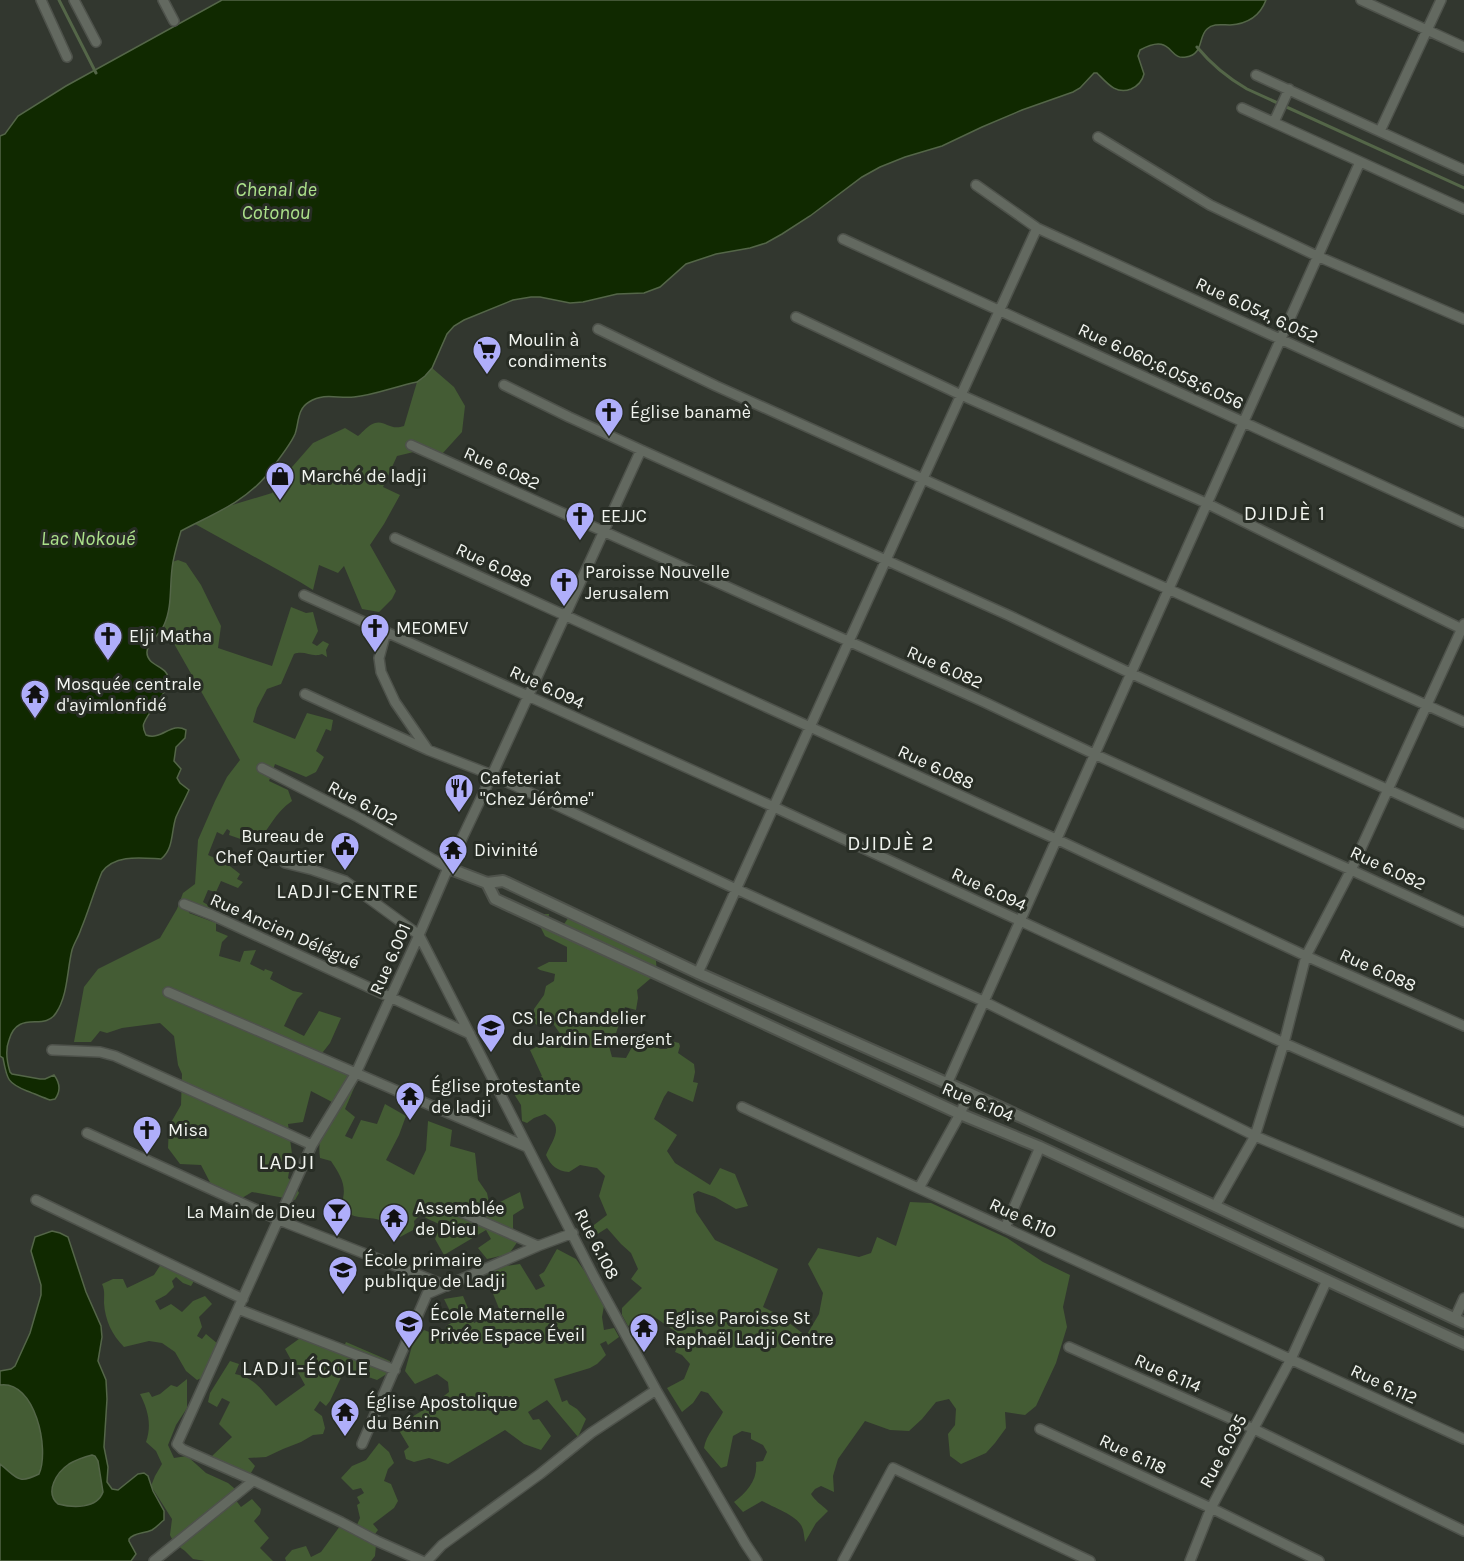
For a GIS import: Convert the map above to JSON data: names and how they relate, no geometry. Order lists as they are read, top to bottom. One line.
{"streets":{"street":["Rue 6.054, 6.052","Rue 6.060;6.058;6.056","Rue 6.082","Rue 6.088","Rue 6.094","Rue 6.102","Rue Ancien Délégué","Rue 6.001","Rue 6.104","Rue 6.110","Rue 6.108","Rue 6.114","Rue 6.112","Rue 6.035","Rue 6.118"]},"crossings":[["Rue 6.082","Rue 6.001"],["Rue 6.088","Rue 6.001"],["Rue 6.094","Rue 6.001"],["Rue 6.102","Rue 6.001"],["Rue 6.102","Rue 6.104"],["Rue Ancien Délégué","Rue 6.001"],["Rue Ancien Délégué","Rue 6.108"],["Rue 6.001","Rue 6.104"],["Rue 6.001","Rue 6.108"],["Rue 6.104","Rue 6.035"],["Rue 6.110","Rue 6.112"],["Rue 6.110","Rue 6.035"],["Rue 6.114","Rue 6.035"],["Rue 6.112","Rue 6.035"],["Rue 6.035","Rue 6.118"]],"districts":["DJIDJÈ 1","DJIDJÈ 2","LADJI-CENTRE","LADJI","LADJI-ÉCOLE"],"water":["Chenal de Cotonou","Lac Nokoué"],"places":{"supermarket":["Moulin à condiments"],"church":["Église banamè","EEJJC","Paroisse Nouvelle Jerusalem","MEOMEV","Elji Matha","Misa"],"shop":["Marché de ladji"],"temple":["Mosquée centrale d'ayimlonfidé","Divinité","Église protestante de ladji","Assemblée de Dieu","Eglise Paroisse St Raphaël Ladji Centre","Église Apostolique du Bénin"],"restaurant":["Cafeteriat \"Chez Jérôme\""],"public building":["Bureau de Chef Qaurtier"],"school or university":["CS le Chandelier du Jardin Emergent","École primaire publique de Ladji","École Maternelle Privée Espace Éveil"],"bar":["La Main de Dieu"]}}
